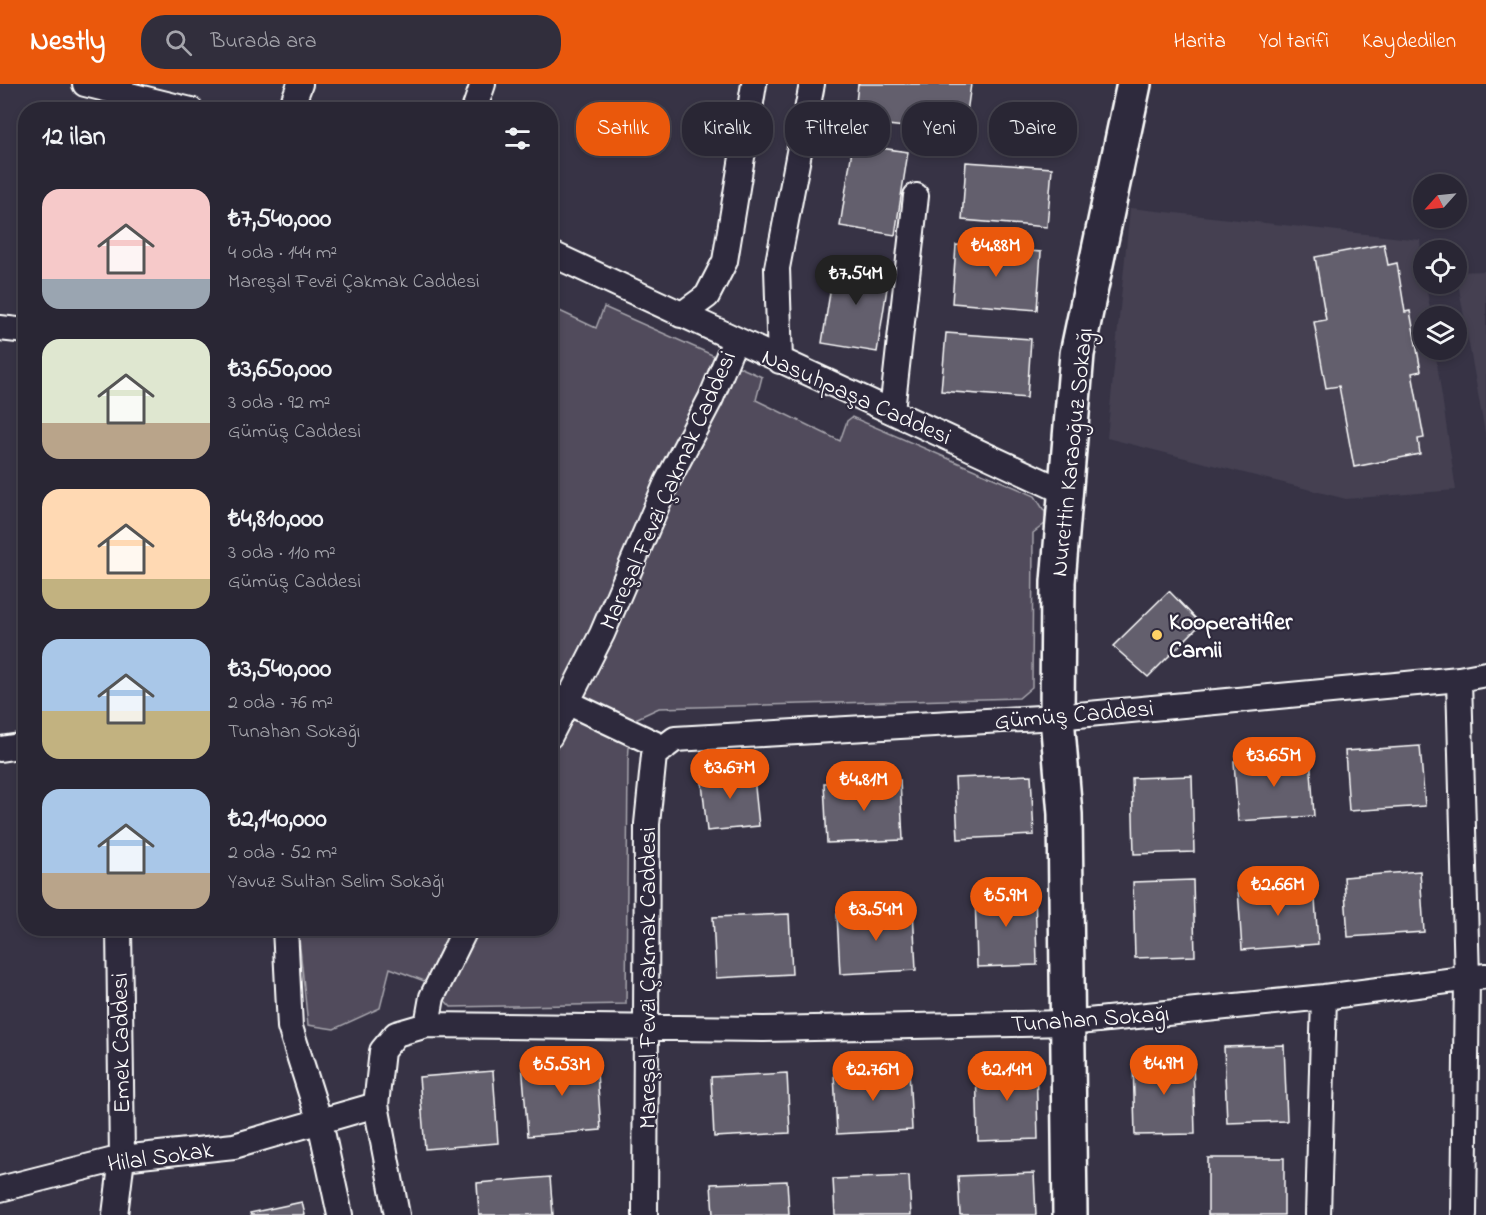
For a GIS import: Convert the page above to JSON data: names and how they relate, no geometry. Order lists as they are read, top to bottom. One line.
{"streets":{"street":["Nasuhpaşa Caddesi","Nurettin Karaoğuz Sokağı","Mareşal Fevzi Çakmak Caddesi","Gümüş Caddesi","Tunahan Sokağı","Emek Caddesi","Hilal Sokak"]},"crossings":[["Nasuhpaşa Caddesi","Nurettin Karaoğuz Sokağı"],["Nasuhpaşa Caddesi","Mareşal Fevzi Çakmak Caddesi"],["Nurettin Karaoğuz Sokağı","Gümüş Caddesi"],["Nurettin Karaoğuz Sokağı","Tunahan Sokağı"],["Mareşal Fevzi Çakmak Caddesi","Gümüş Caddesi"],["Mareşal Fevzi Çakmak Caddesi","Tunahan Sokağı"],["Emek Caddesi","Hilal Sokak"]],"places":["Kooperatifler Camii"],"north":"bottom left","page":{"header":"Nestly","search":"Burada ara","nav":["Harita","Yol tarifi","Kaydedilen"],"chip":["Satılık","Kiralık","Filtreler","Yeni","Daire"],"heading":"12 ilan","list":[{"name":"₺7,540,000","note":"4 oda · 144 m² · Mareşal Fevzi Çakmak Caddesi"},{"name":"₺3,650,000","note":"3 oda · 92 m² · Gümüş Caddesi"},{"name":"₺4,810,000","note":"3 oda · 110 m² · Gümüş Caddesi"},{"name":"₺3,540,000","note":"2 oda · 76 m² · Tunahan Sokağı"},{"name":"₺2,140,000","note":"2 oda · 52 m² · Yavuz Sultan Selim Sokağı"}],"price":["₺4.88M","₺7.54M","₺3.65M","₺3.67M","₺4.81M","₺2.66M","₺5.9M","₺3.54M","₺4.9M","₺5.53M","₺2.76M","₺2.14M"]}}
